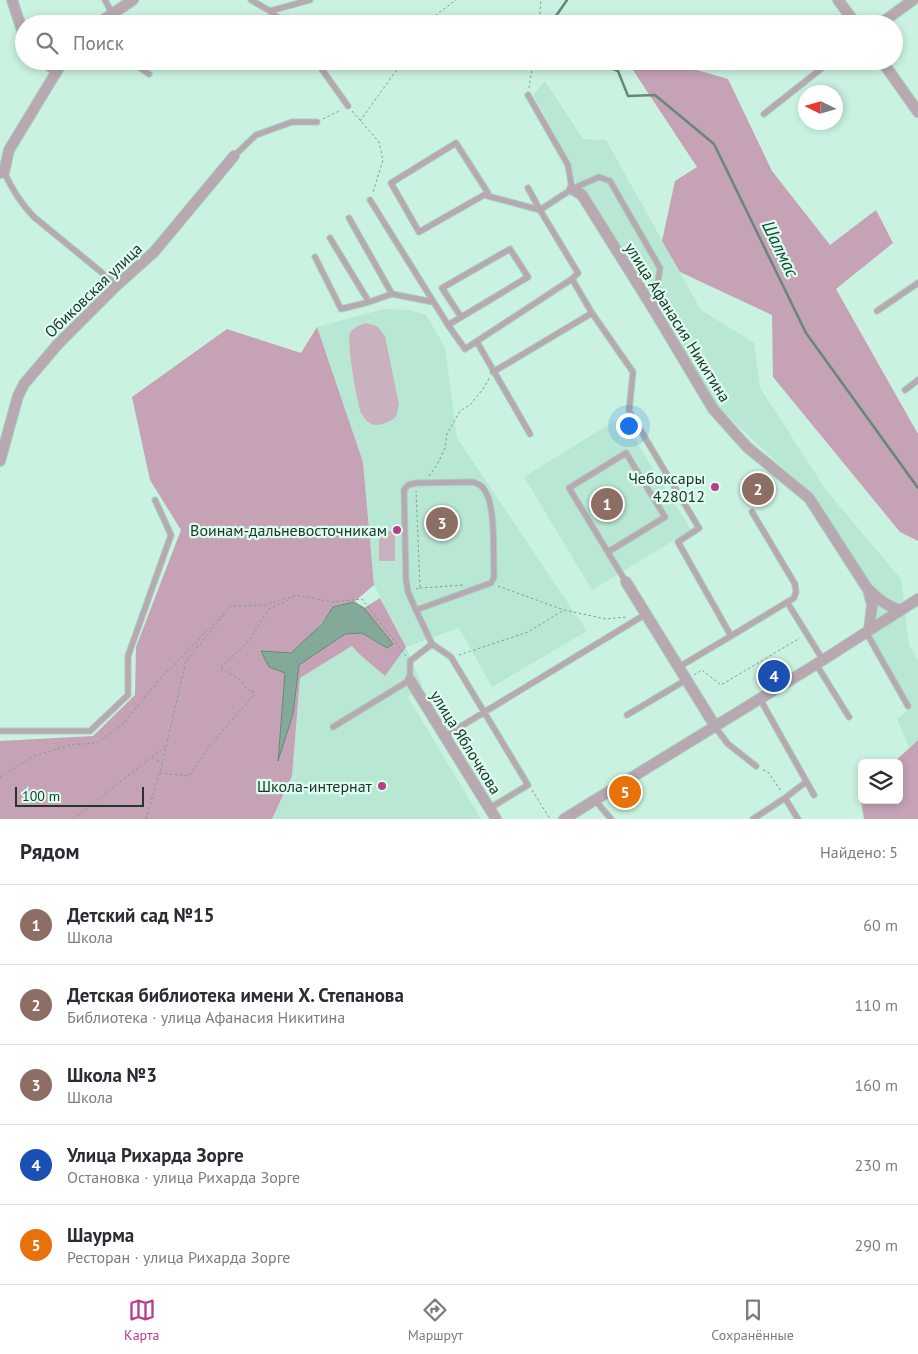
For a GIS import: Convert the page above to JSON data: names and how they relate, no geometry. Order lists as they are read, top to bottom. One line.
{"streets":{"street":["Обиковская улица","улица Афанасия Никитина","улица Яблочкова"]},"water":["Шалмас"],"places":["Чебоксары 428012","Воинам-дальневосточникам","Школа-интернат"],"scale_bar":"100 m","north":"left","page":{"search":"Поиск","pins":["2","1","3","4","5"],"scale":"100 m","heading":["Рядом","Найдено: 5"],"list":[{"mark":"1","name":"Детский сад №15","note":"Школа","value":"60 m"},{"mark":"2","name":"Детская библиотека имени Х. Степанова","note":"Библиотека · улица Афанасия Никитина","value":"110 m"},{"mark":"3","name":"Школа №3","note":"Школа","value":"160 m"},{"mark":"4","name":"Улица Рихарда Зорге","note":"Остановка · улица Рихарда Зорге","value":"230 m"},{"mark":"5","name":"Шаурма","note":"Ресторан · улица Рихарда Зорге","value":"290 m"}],"nav":["Карта","Маршрут","Сохранённые"]}}
